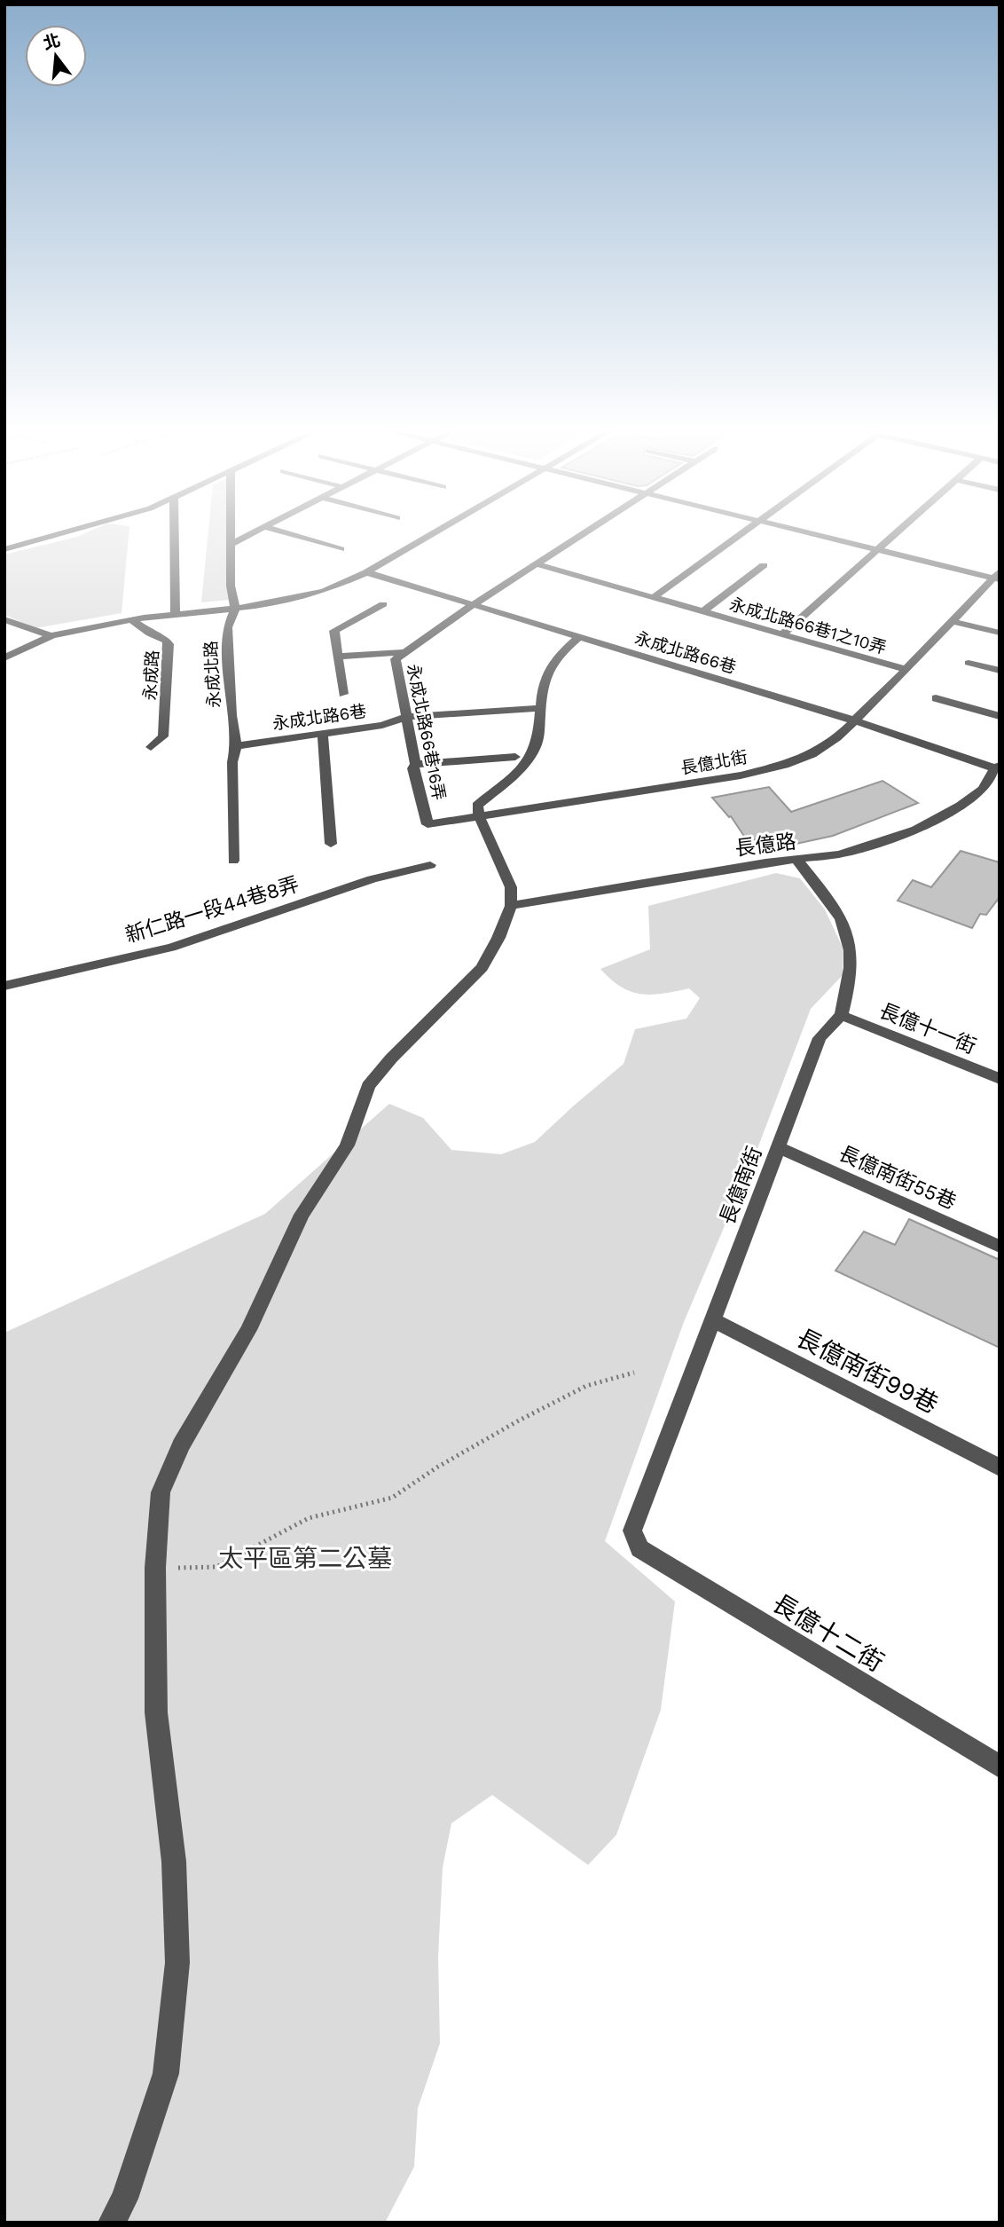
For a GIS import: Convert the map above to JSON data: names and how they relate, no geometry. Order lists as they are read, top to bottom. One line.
{"streets":{"street":["永成北路66巷1之10弄","永成北路66巷","永成北路","永成路","永成北路6巷","永成北路66巷16弄","長億北街","長億路","新仁路一段44巷8弄","長億十一街","長億南街55巷","長億南街","長億南街99巷","長億十二街"]},"crossings":[["永成北路66巷1之10弄","永成北路66巷16弄"],["永成北路66巷1之10弄","長億北街"],["永成北路66巷","永成北路66巷16弄"],["永成北路66巷","長億北街"],["永成北路66巷","長億路"],["永成北路","永成北路6巷"],["永成北路6巷","永成北路66巷16弄"],["永成北路66巷16弄","長億北街"],["長億路","長億南街"],["長億十一街","長億南街"],["長億南街55巷","長億南街"],["長億南街","長億南街99巷"],["長億南街","長億十二街"]],"parks":["太平區第二公墓"],"north":"top"}
